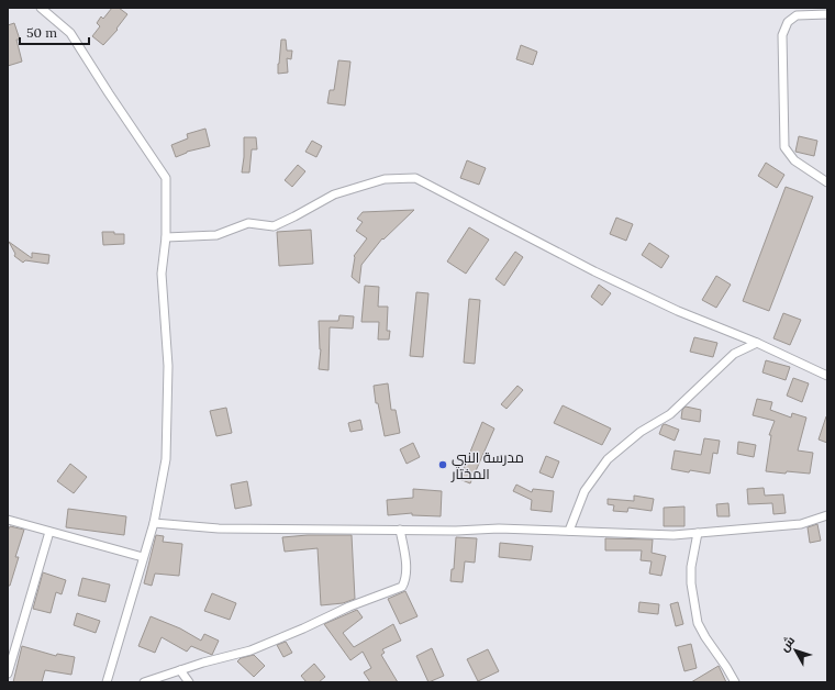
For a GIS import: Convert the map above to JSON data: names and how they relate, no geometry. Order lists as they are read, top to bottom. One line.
{"places":["مدرسة النبي المختار"],"scale_bar":"50 m","north":"top left"}
